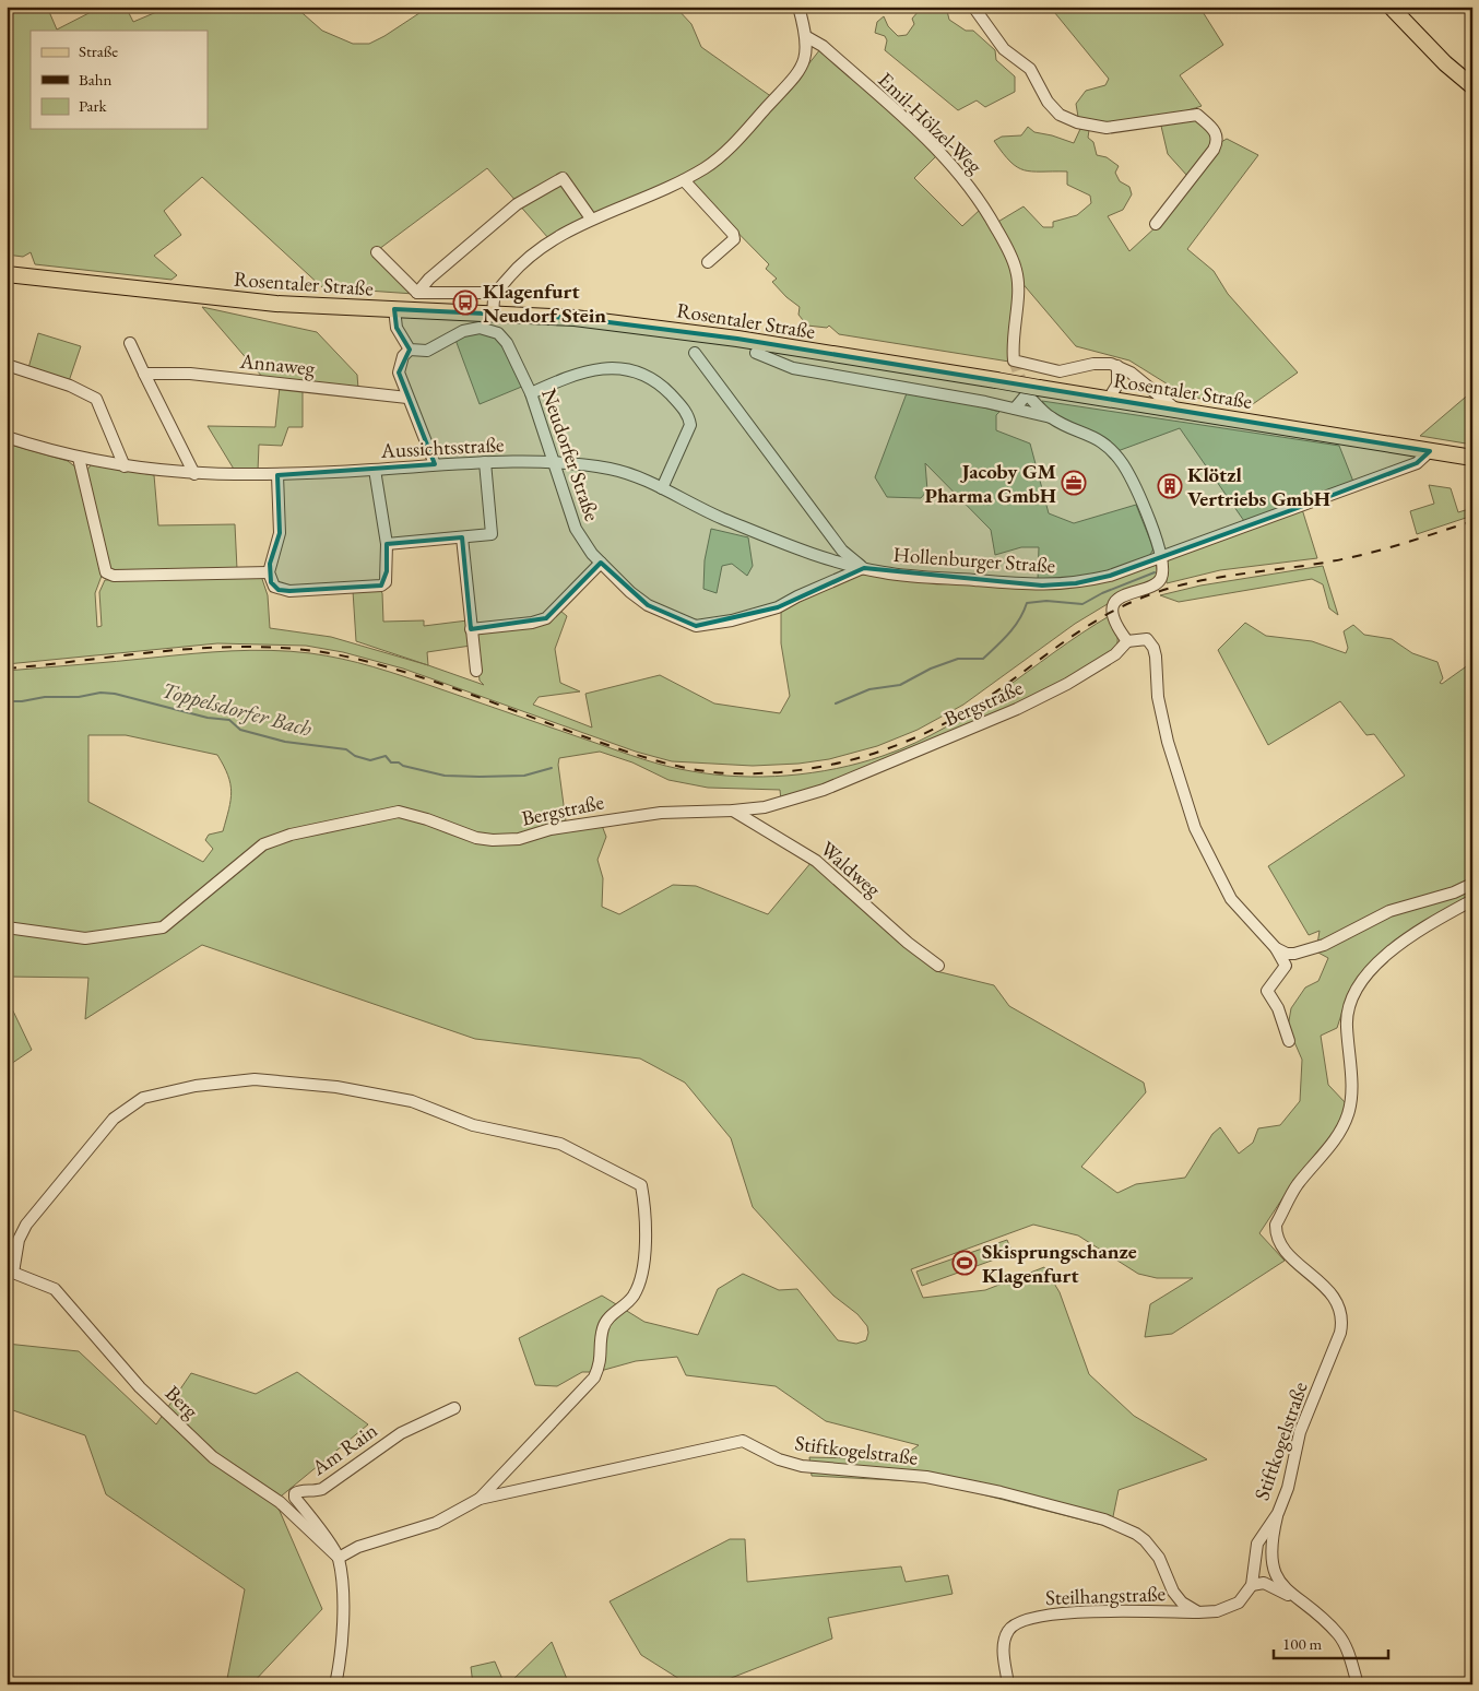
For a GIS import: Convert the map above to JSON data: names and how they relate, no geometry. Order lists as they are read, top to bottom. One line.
{"streets":{"main road":["Rosentaler Straße"],"street":["Emil-Hölzel-Weg","Annaweg","Aussichtsstraße","Neudorfer Straße","Hollenburger Straße","Bergstraße","Waldweg","Berg","Stiftkogelstraße","Am Rain","Steilhangstraße"]},"crossings":[["Rosentaler Straße","Hollenburger Straße"],["Aussichtsstraße","Neudorfer Straße"],["Aussichtsstraße","Hollenburger Straße"],["Neudorfer Straße","Hollenburger Straße"],["Bergstraße","Waldweg"],["Berg","Stiftkogelstraße"],["Berg","Am Rain"],["Stiftkogelstraße","Am Rain"],["Stiftkogelstraße","Steilhangstraße"]],"water":["Toppelsdorfer Bach"],"places":{"bus stop":["Klagenfurt Neudorf Stein"],"office":["Jacoby GM Pharma GmbH"],"building":["Klötzl Vertriebs GmbH"],"sports":["Skisprungschanze Klagenfurt"]},"legend":["Straße","Bahn","Park"],"scale_bar":"100 m"}
